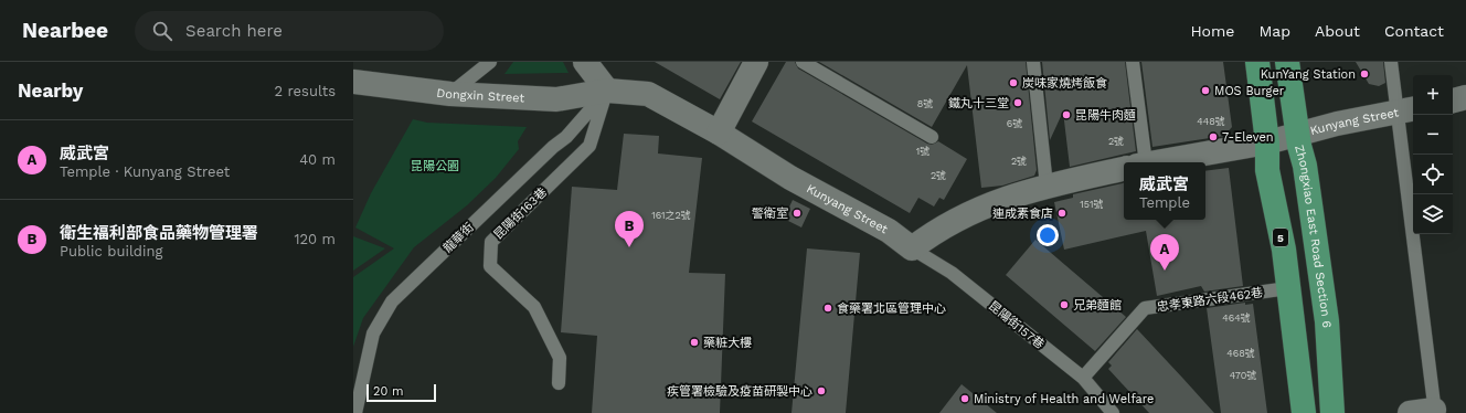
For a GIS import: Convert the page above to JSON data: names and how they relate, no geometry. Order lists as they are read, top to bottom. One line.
{"streets":{"main road":["5","Zhongxiao East Road Section 6"],"street":["Dongxin Street","Kunyang Street"],"lane":["昆陽街163巷","龍華街","忠孝東路六段462巷","昆陽街157巷"]},"crossings":[["Dongxin Street","Kunyang Street"],["Dongxin Street","昆陽街163巷"],["Dongxin Street","龍華街"],["Kunyang Street","昆陽街163巷"],["Kunyang Street","龍華街"],["Kunyang Street","5"],["Kunyang Street","Zhongxiao East Road Section 6"],["Kunyang Street","昆陽街157巷"],["昆陽街163巷","龍華街"],["5","忠孝東路六段462巷"],["忠孝東路六段462巷","昆陽街157巷"]],"parks":["昆陽公園"],"places":["KunYang Station","炭味家燒烤飯食","MOS Burger","鐵丸十三堂","昆陽牛肉麵","7-Eleven","警衛室","連成素食店","兄弟麵館","食藥署北區管理中心","藥粧大樓","疾管署檢驗及疫苗研製中心","Ministry of Health and Welfare"],"house_numbers":["8號","448號","6號","2號","1號","2號","2號","151號","161之2號","464號","468號","470號"],"scale_bar":"20 m","page":{"header":"Nearbee","search":"Search here","nav":["Home","Map","About","Contact"],"heading":["Nearby","2 results"],"map_buttons":["+","−"],"list":[{"mark":"A","name":"威武宮","note":"Temple · Kunyang Street","value":"40 m"},{"mark":"B","name":"衛生福利部食品藥物管理署","note":"Public building","value":"120 m"}],"popup":["威武宮","Temple"],"pins":["B","A"],"scale":"20 m"}}
